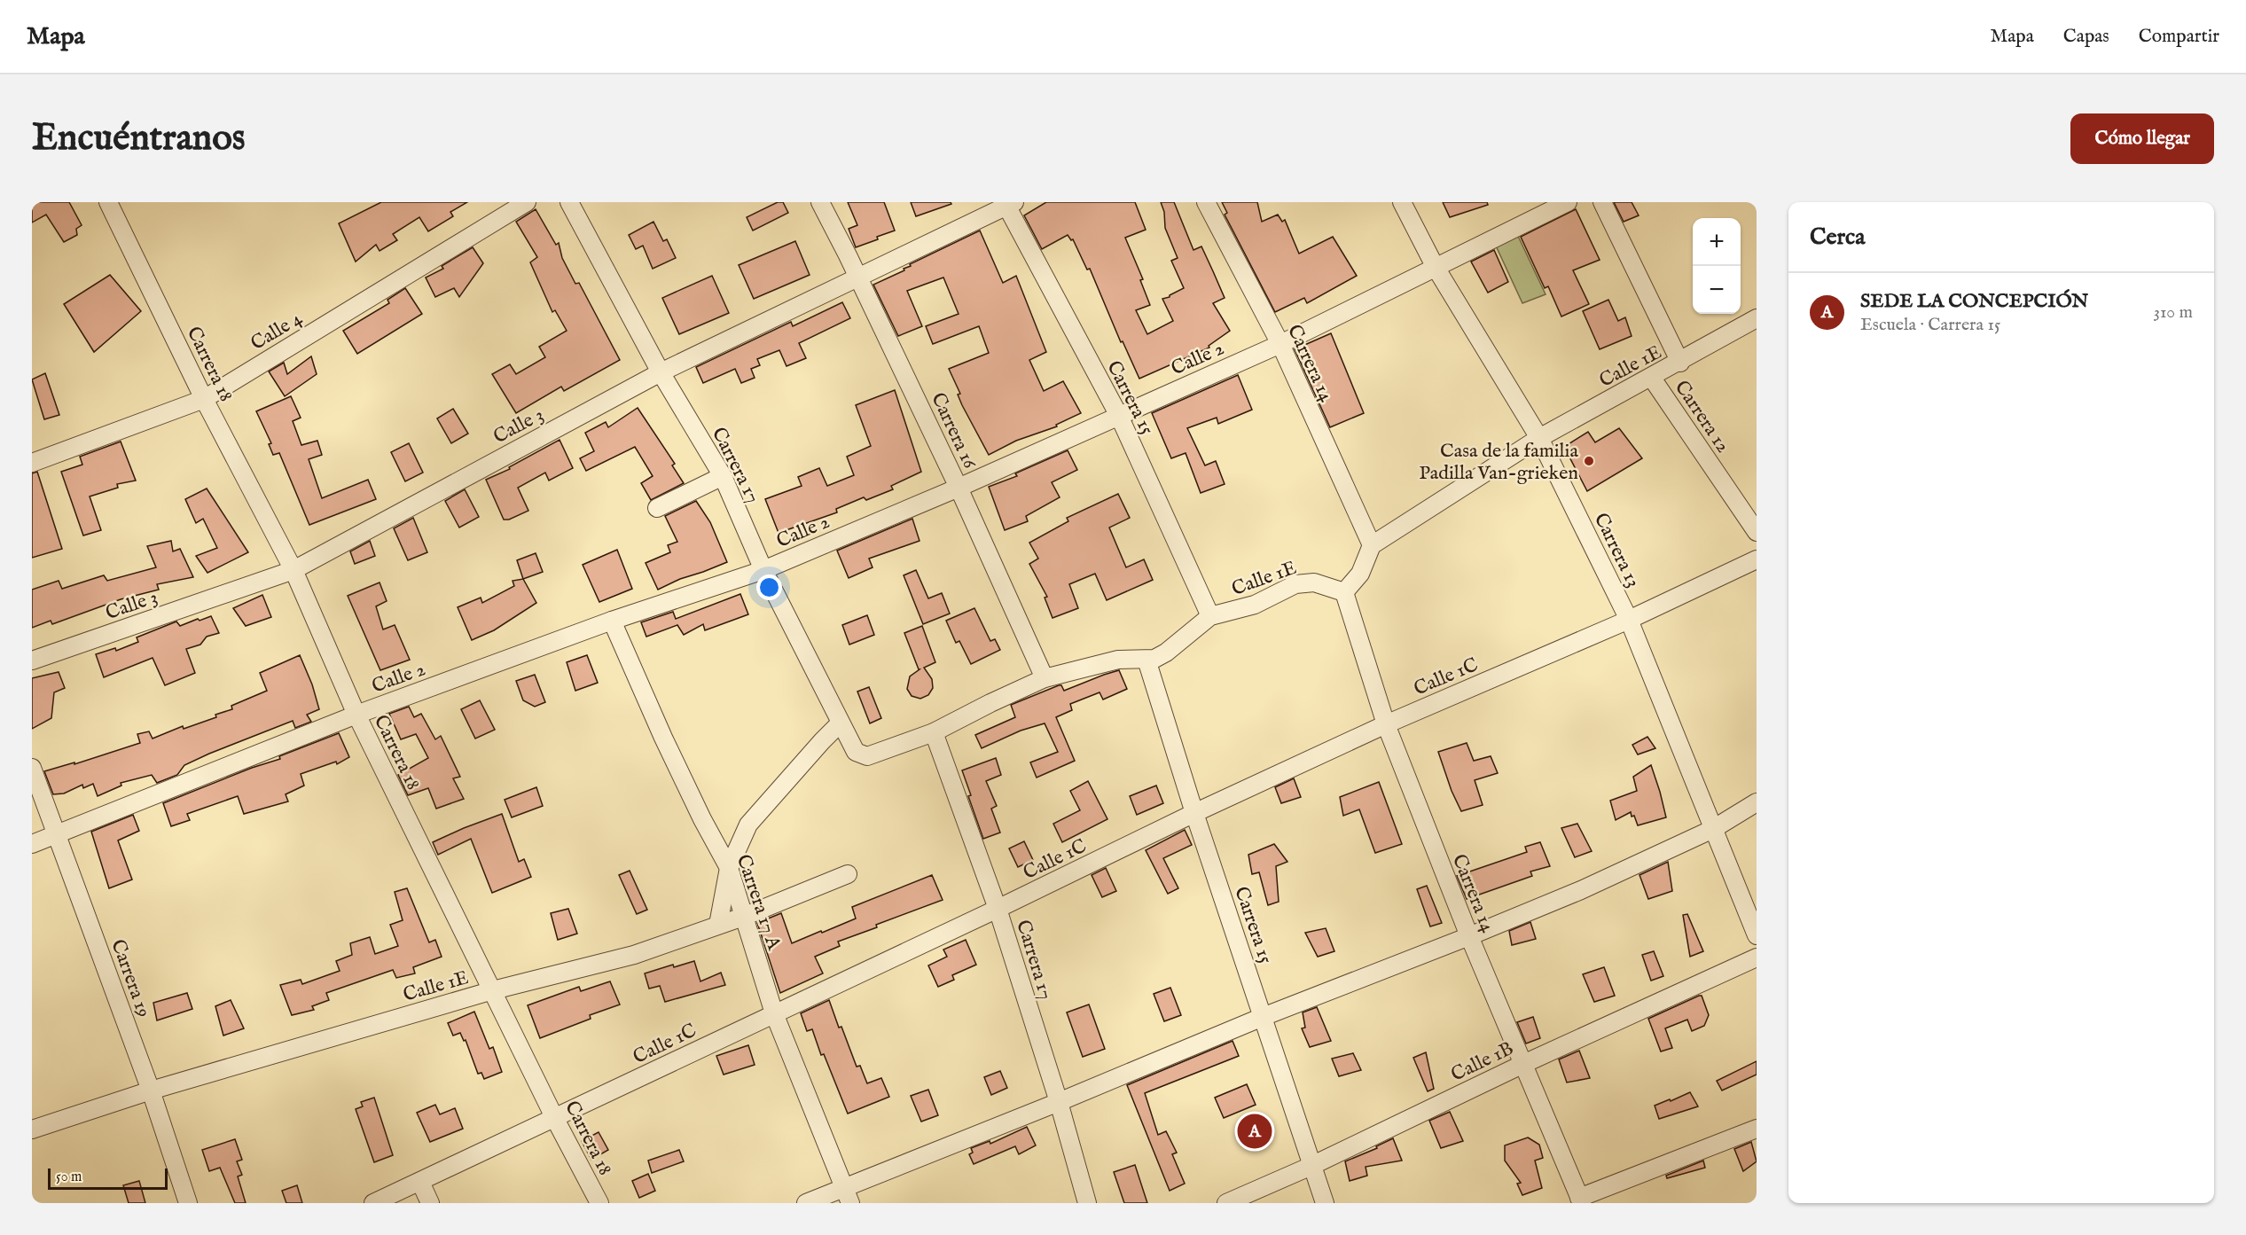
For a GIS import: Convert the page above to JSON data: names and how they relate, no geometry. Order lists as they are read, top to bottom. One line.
{"streets":{"street":["Calle 4","Calle 2","Carrera 14","Carrera 18","Calle 1E","Carrera 15","Carrera 12","Calle 3","Carrera 16","Carrera 17","Carrera 13","Calle 1C","Carrera 17 A","Carrera 19","Calle 1B"]},"crossings":[["Calle 4","Carrera 18"],["Calle 2","Carrera 14"],["Calle 2","Carrera 18"],["Calle 2","Carrera 15"],["Calle 2","Carrera 16"],["Calle 2","Carrera 17"],["Calle 2","Carrera 13"],["Calle 2","Carrera 17 A"],["Calle 2","Carrera 19"],["Carrera 14","Calle 1E"],["Carrera 14","Calle 1C"],["Carrera 14","Calle 1B"],["Carrera 18","Calle 1E"],["Carrera 18","Calle 3"],["Carrera 18","Calle 1C"],["Calle 1E","Carrera 15"],["Calle 1E","Carrera 12"],["Calle 1E","Carrera 16"],["Calle 1E","Carrera 17"],["Calle 1E","Carrera 13"],["Calle 1E","Carrera 17 A"],["Calle 1E","Carrera 19"],["Carrera 15","Calle 3"],["Carrera 15","Calle 1C"],["Carrera 15","Calle 1B"],["Calle 3","Carrera 16"],["Calle 3","Carrera 17"],["Carrera 17","Calle 1C"],["Carrera 13","Calle 1C"],["Calle 1C","Carrera 17 A"]],"places":["Casa de la familia Padilla Van-grieken"],"scale_bar":"50 m","page":{"header":"Mapa","nav":["Mapa","Capas","Compartir"],"buttons":"Cómo llegar","title":"Encuéntranos","heading":"Cerca","map_buttons":["+","−"],"list":[{"mark":"A","name":"SEDE LA CONCEPCIÓN","note":"Escuela · Carrera 15","value":"310 m"}],"pins":"A","scale":"50 m"}}
